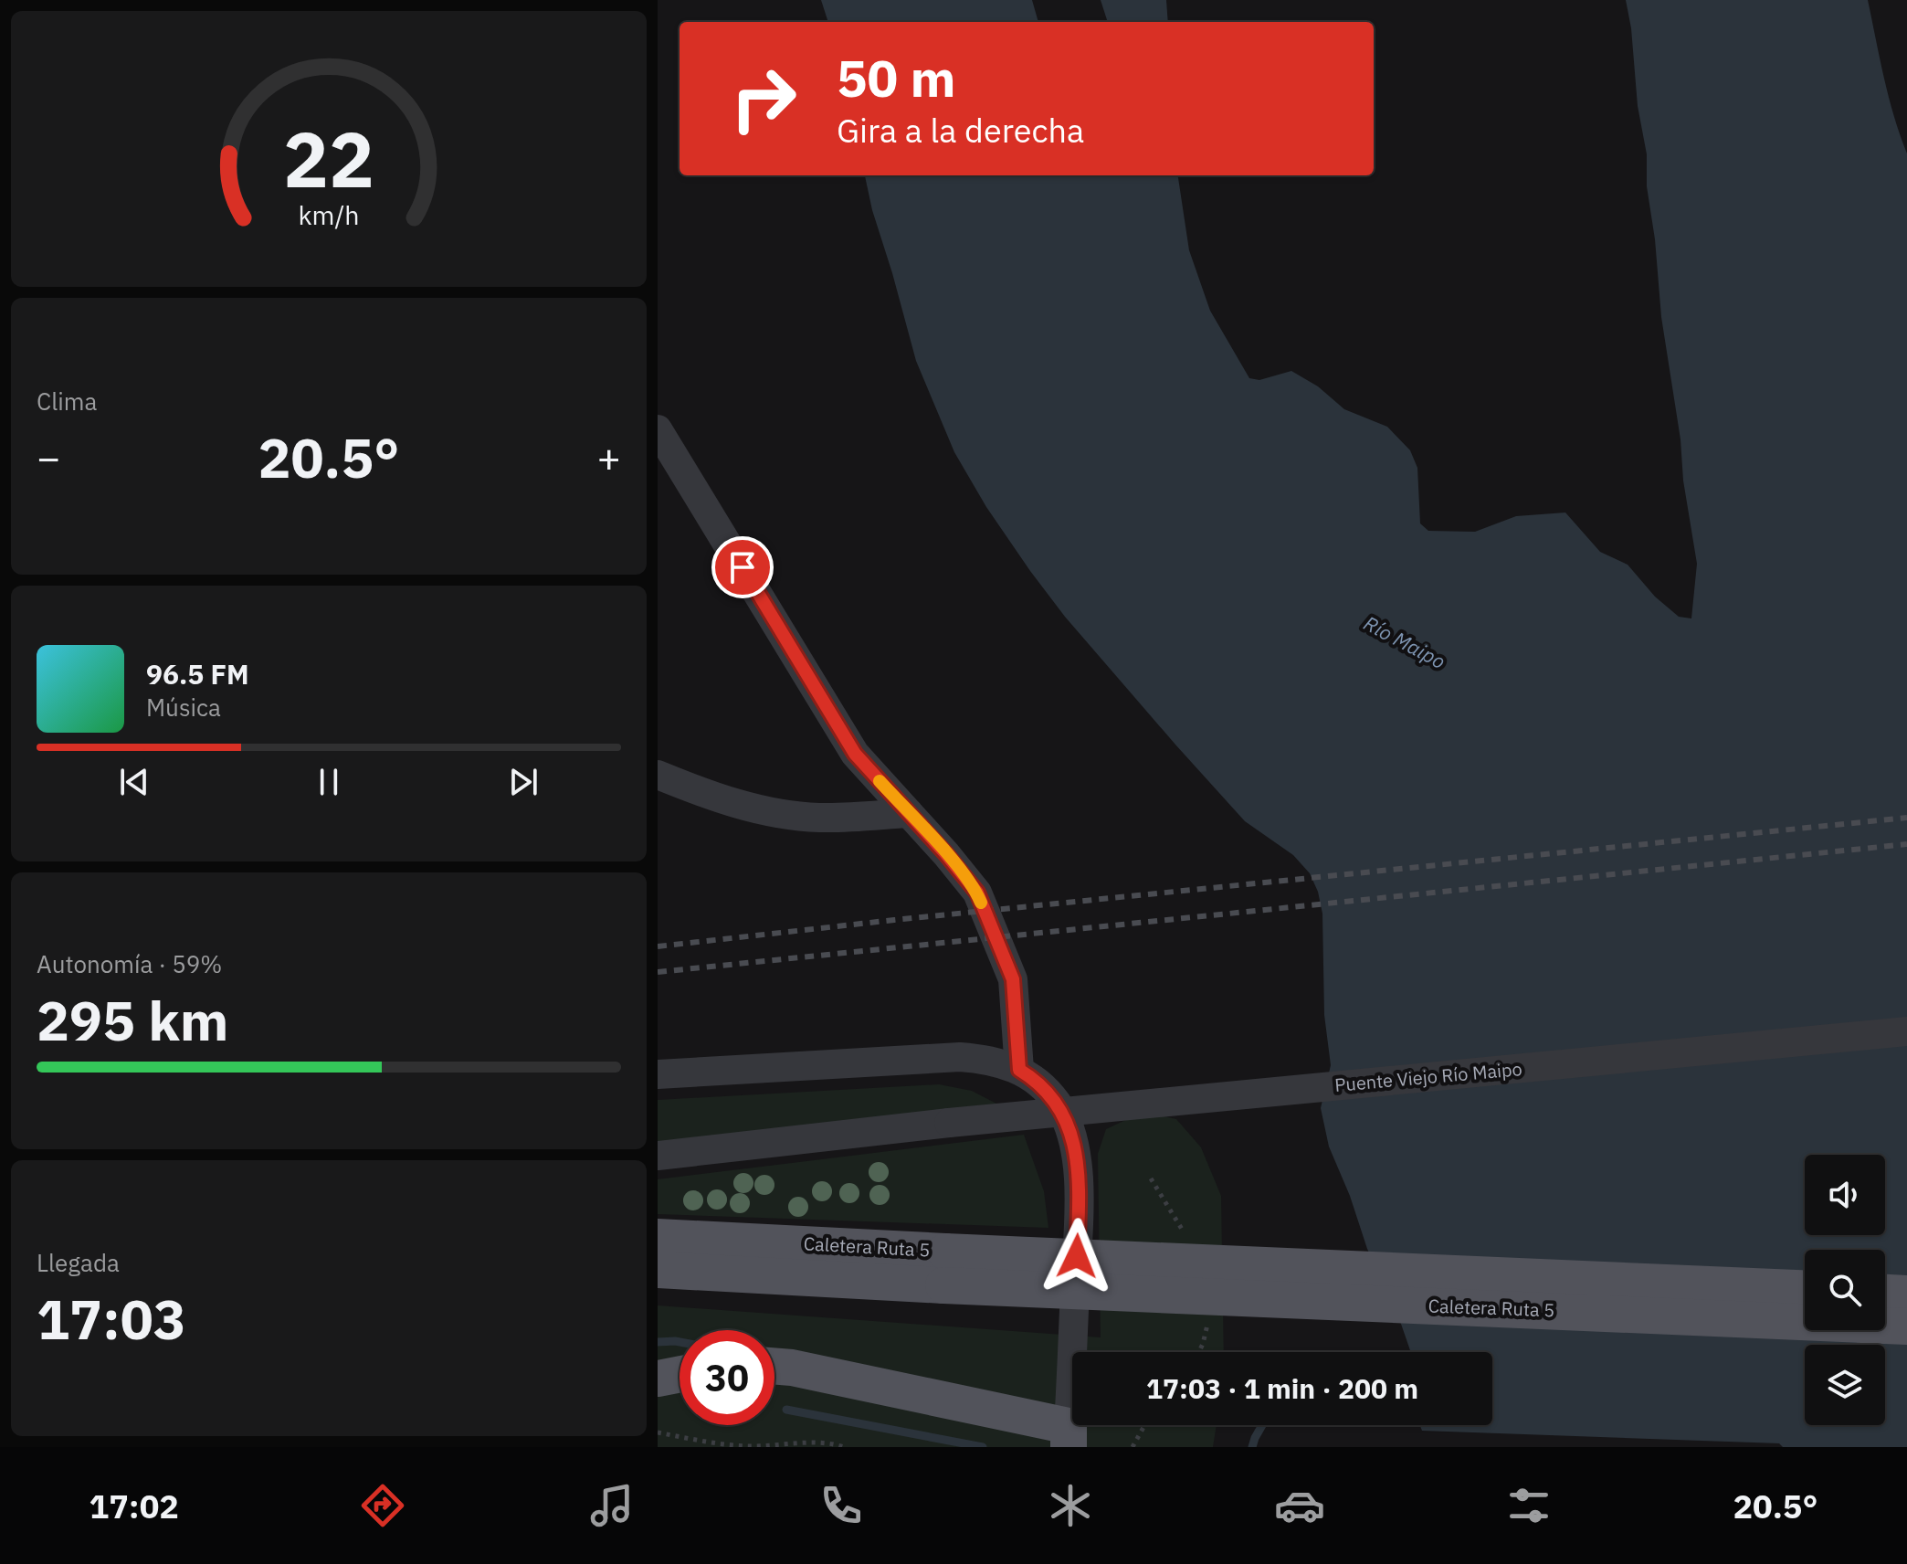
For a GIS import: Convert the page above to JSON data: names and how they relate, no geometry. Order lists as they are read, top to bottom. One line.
{"streets":{"main road":["Caletera Ruta 5"],"street":["Puente Viejo Río Maipo"]},"water":["Río Maipo"],"page":{"turn":["50 m","Gira a la derecha"],"tile":["Clima",["Autonomía · 59%","295 km"],["Llegada","17:03"]],"heat":["−","20.5°","+"],"song":["96.5 FM","Música"],"limit":"30","trip":"17:03 · 1 min · 200 m","tabs":["17:02","20.5°"],"gauge":["22","km/h"]}}
